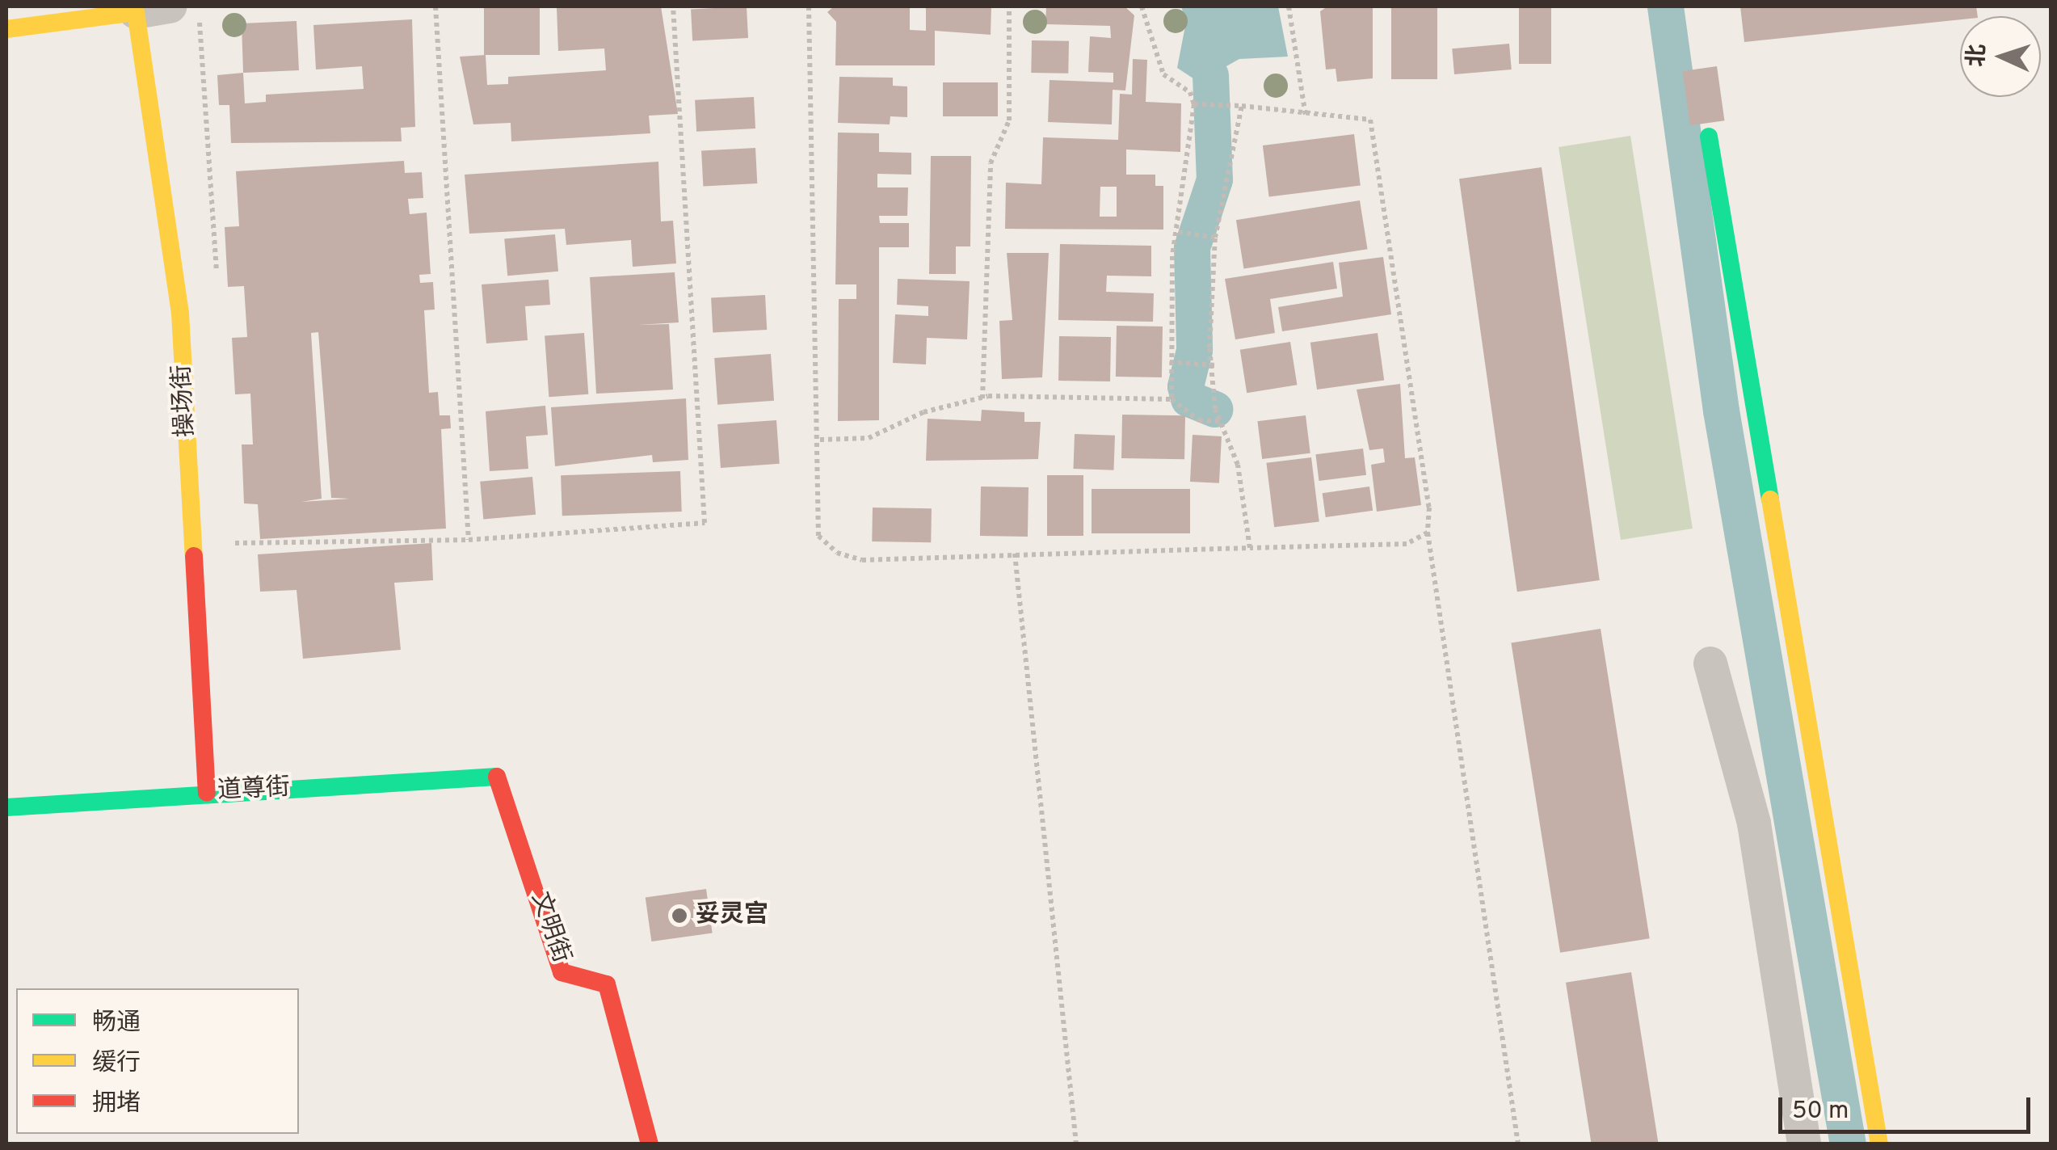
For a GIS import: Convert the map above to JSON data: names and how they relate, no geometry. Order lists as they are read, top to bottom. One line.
{"streets":{"street":["操场街","道尊街","文明街"]},"crossings":[["操场街","道尊街"],["道尊街","文明街"]],"places":["妥灵宫"],"legend":["畅通","缓行","拥堵"],"scale_bar":"50 m","north":"left"}
